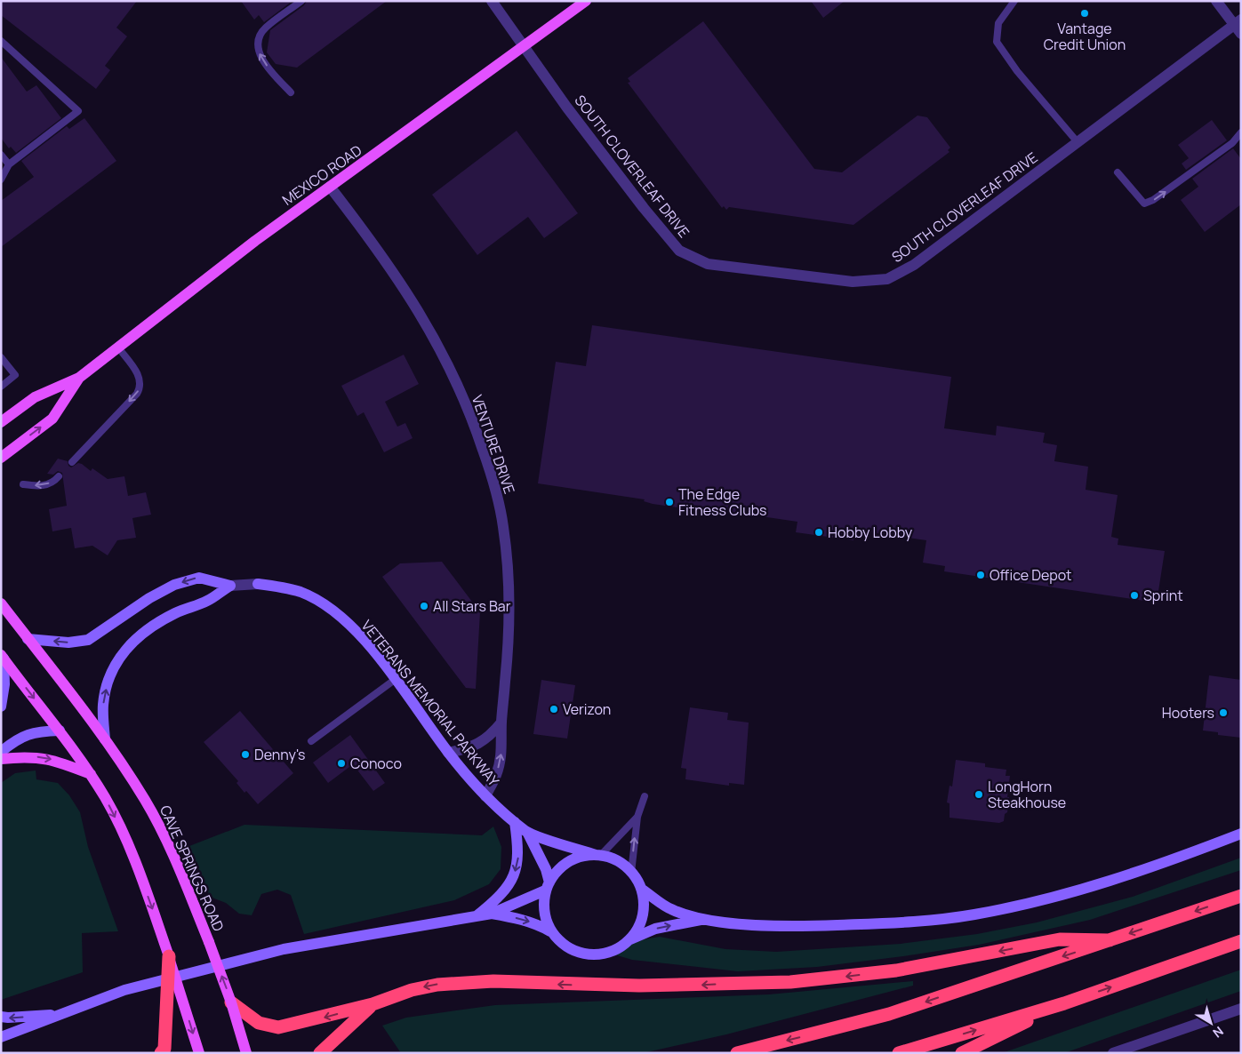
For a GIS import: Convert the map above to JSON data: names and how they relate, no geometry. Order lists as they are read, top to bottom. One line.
{"streets":{"main road":["MEXICO ROAD","VETERANS MEMORIAL PARKWAY","CAVE SPRINGS ROAD"],"street":["SOUTH CLOVERLEAF DRIVE","VENTURE DRIVE"]},"crossings":[["SOUTH CLOVERLEAF DRIVE","MEXICO ROAD"],["MEXICO ROAD","VENTURE DRIVE"],["VENTURE DRIVE","VETERANS MEMORIAL PARKWAY"],["VETERANS MEMORIAL PARKWAY","CAVE SPRINGS ROAD"]],"places":["Vantage Credit Union","The Edge Fitness Clubs","Hobby Lobby","Office Depot","Sprint","All Stars Bar","Verizon","Hooters","Denny's","Conoco","LongHorn Steakhouse"],"north":"bottom right"}
